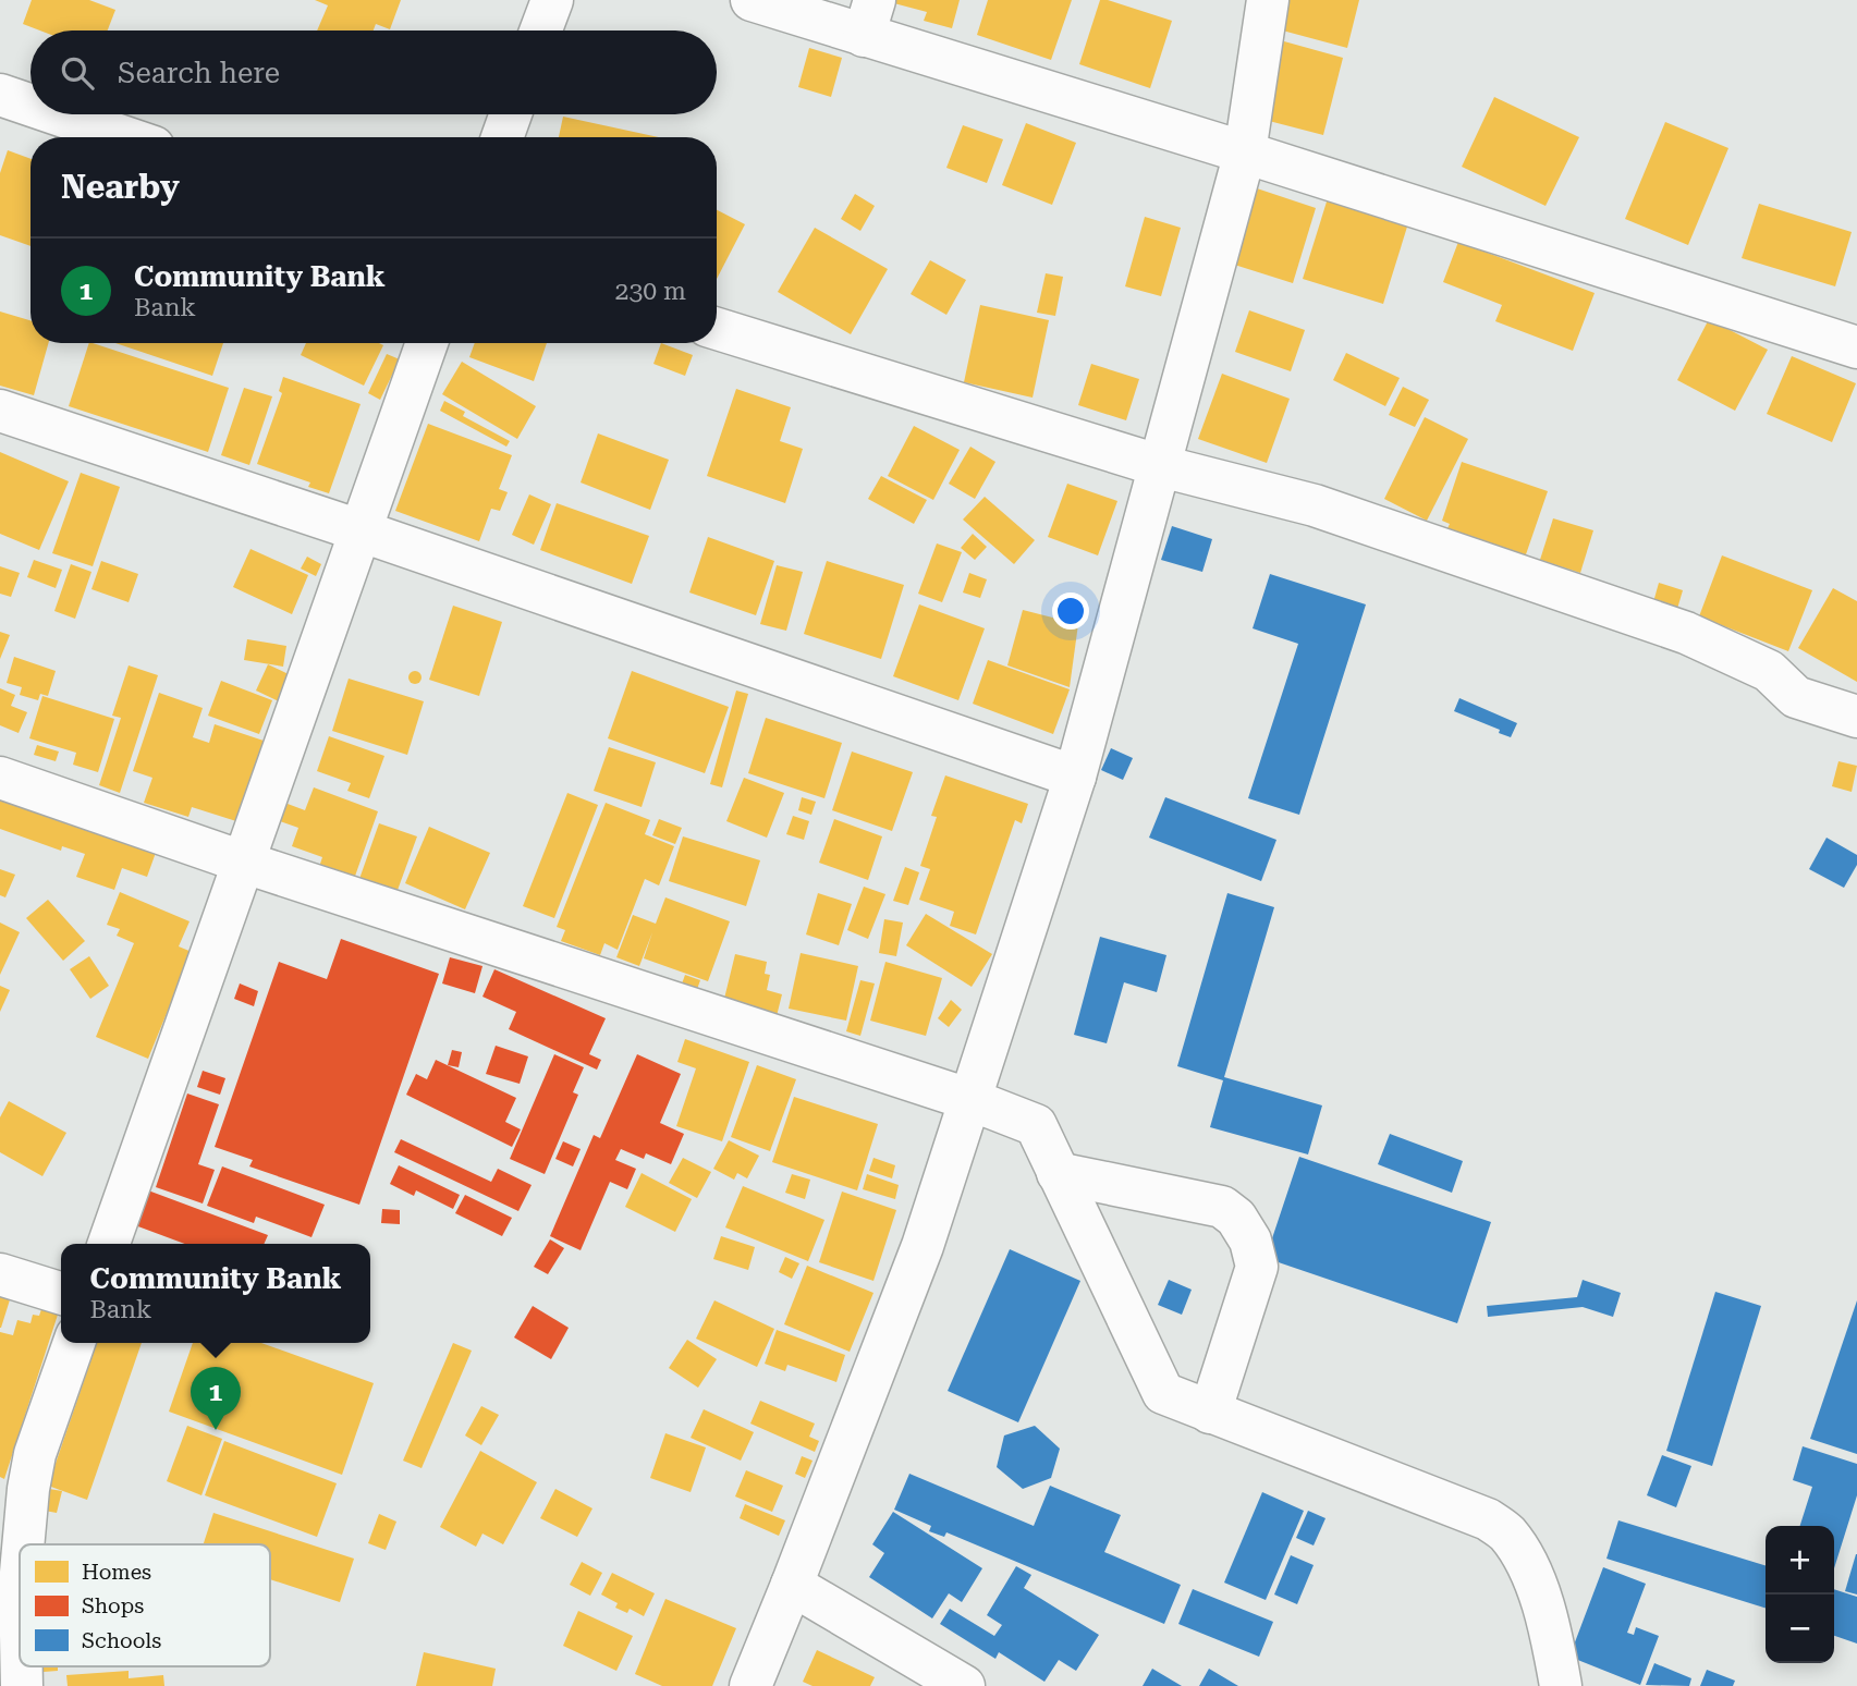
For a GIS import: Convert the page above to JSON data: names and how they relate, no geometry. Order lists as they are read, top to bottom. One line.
{"legend":["Homes","Shops","Schools"],"page":{"search":"Search here","heading":"Nearby","list":[{"mark":"1","name":"Community Bank","note":"Bank","value":"230 m"}],"popup":["Community Bank","Bank"],"pins":"1","map_buttons":["+","−"]}}
